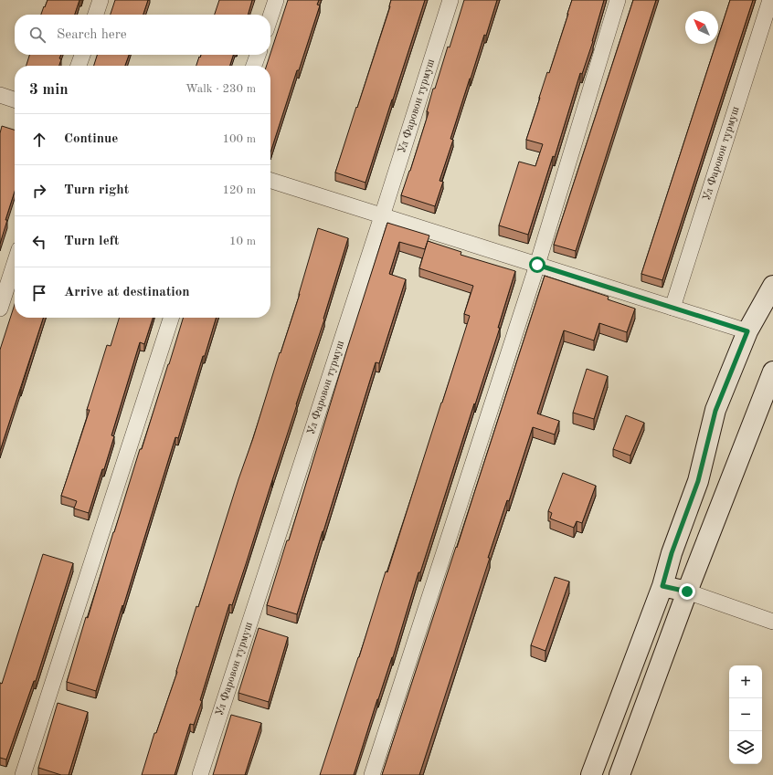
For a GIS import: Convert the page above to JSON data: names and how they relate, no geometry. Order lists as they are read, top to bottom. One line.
{"streets":{"street":["Ул Фаровон турмуш"]},"north":"top left","page":{"search":"Search here","heading":["3 min","Walk · 230 m"],"list":[["Continue","100 m"],["Turn right","120 m"],["Turn left","10 m"],"Arrive at destination"],"map_buttons":["+","−"]}}
